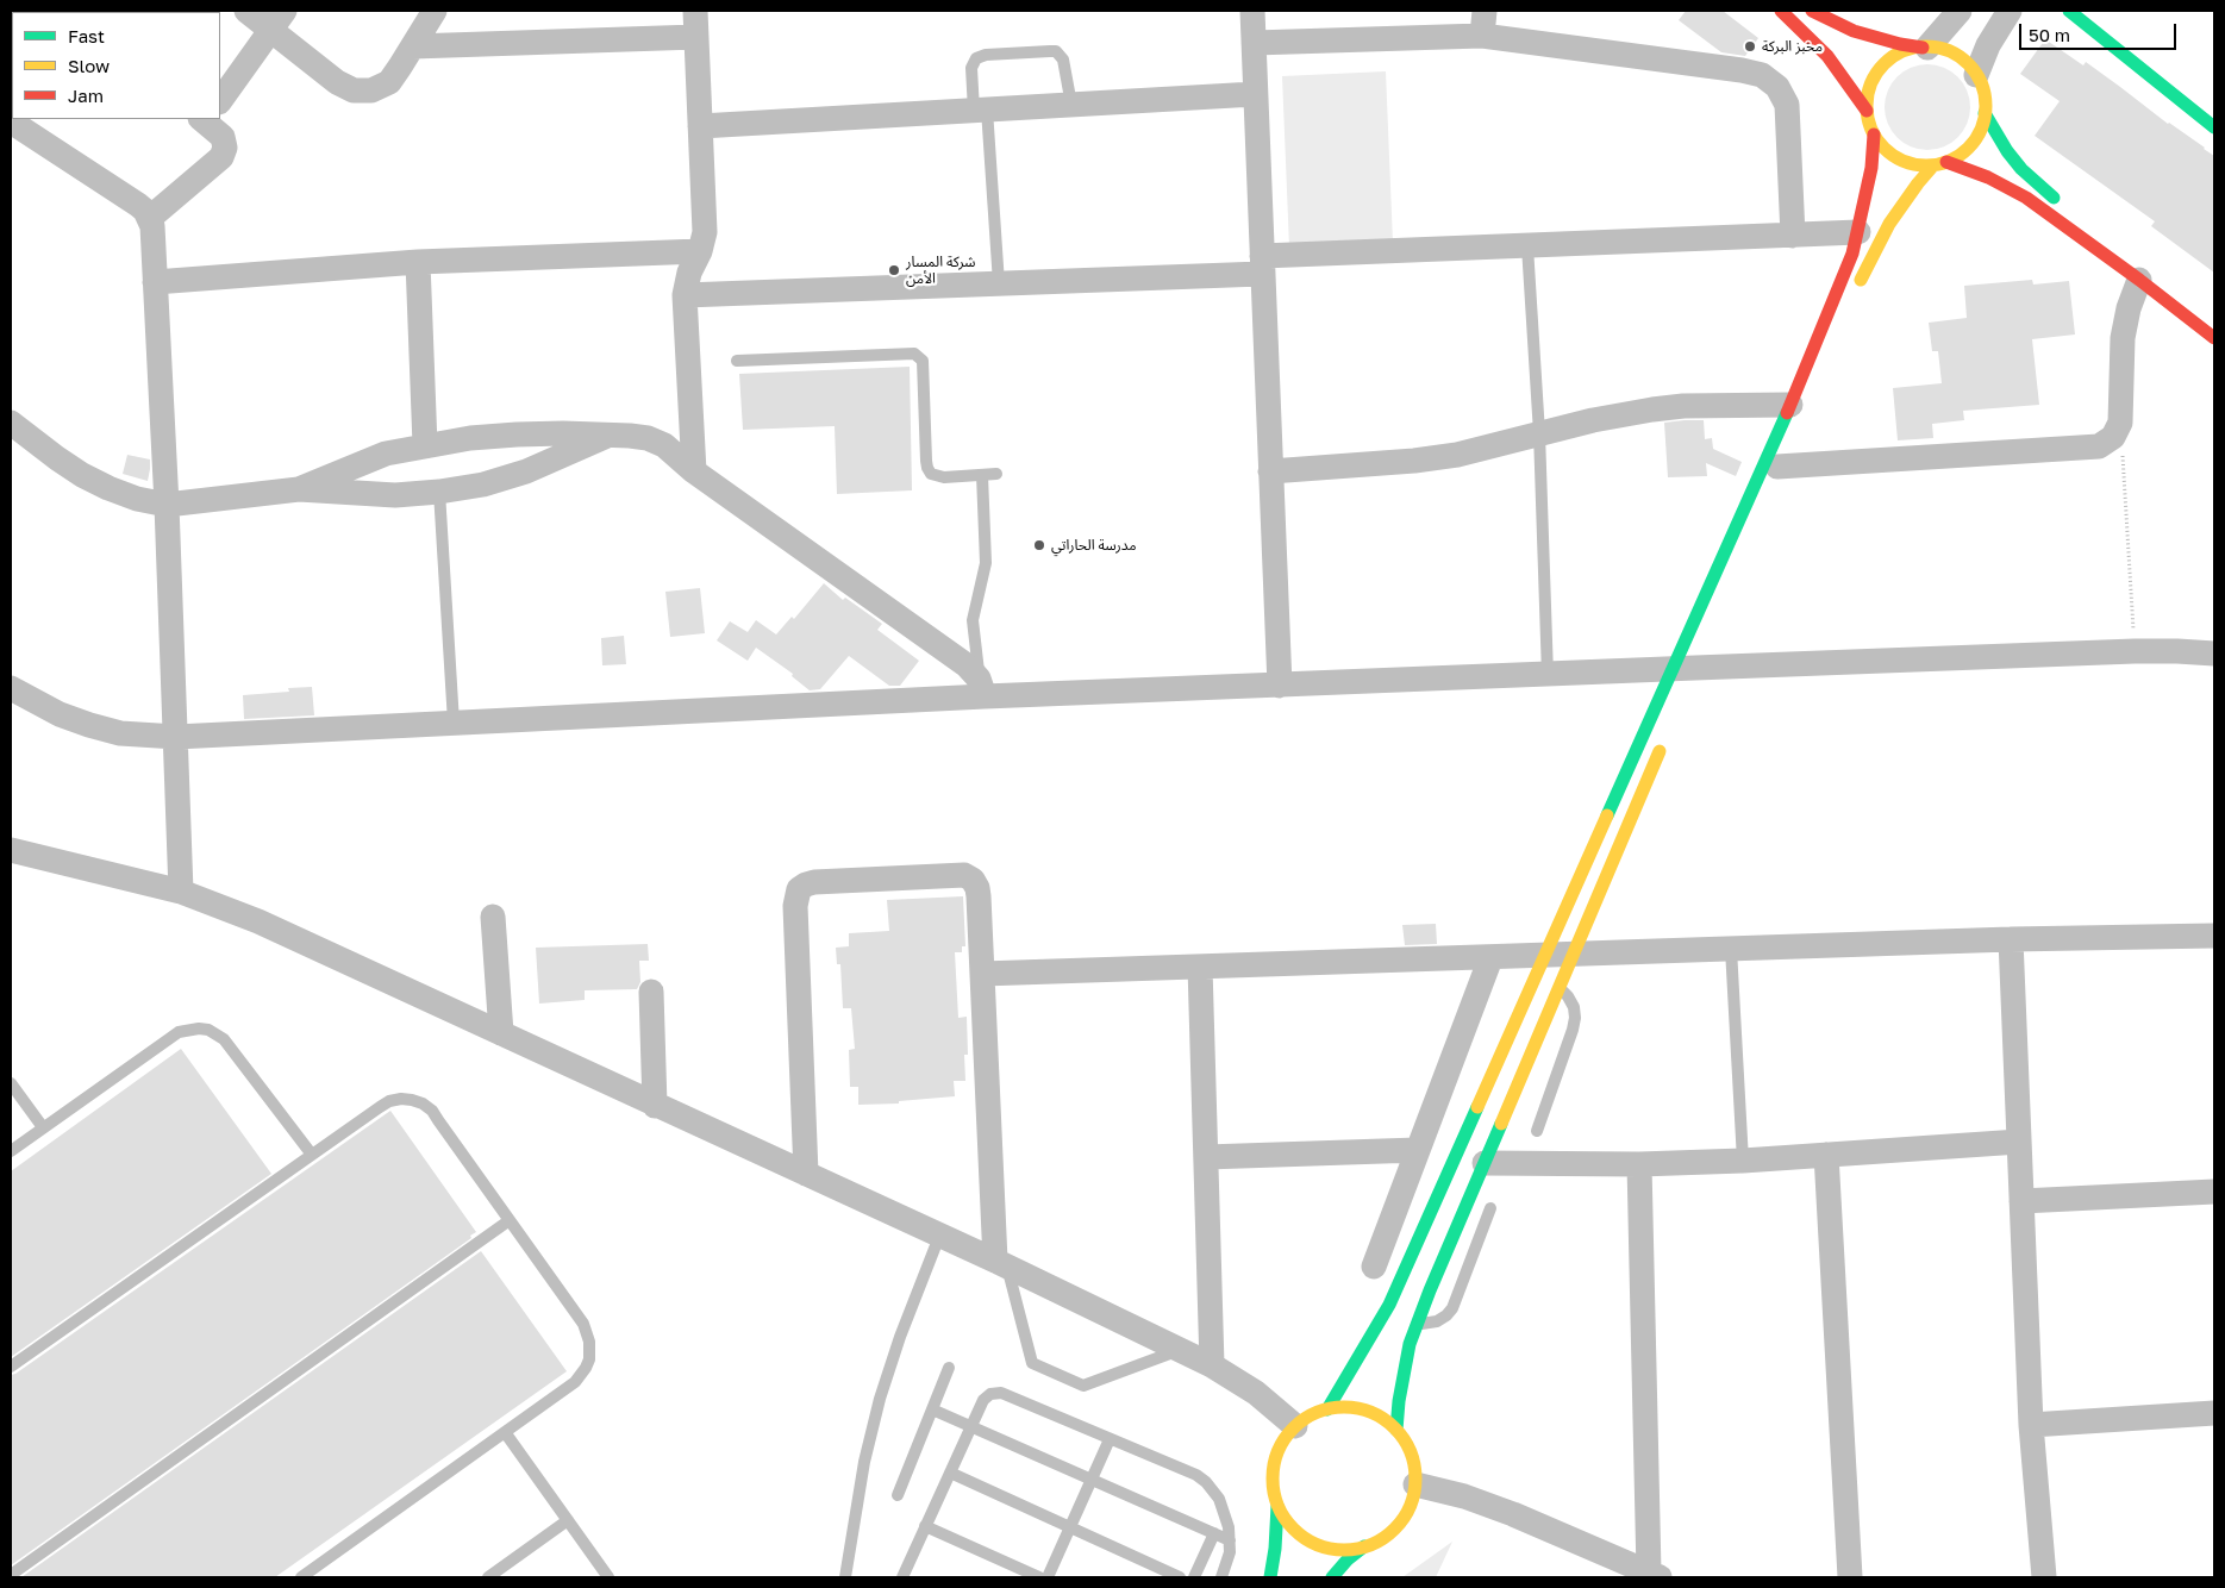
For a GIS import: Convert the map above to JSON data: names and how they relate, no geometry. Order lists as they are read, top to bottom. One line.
{"places":["مخبز البركة","شركة المسار الأمن","مدرسة الحاراتي"],"legend":["Fast","Slow","Jam"],"scale_bar":"50 m"}
